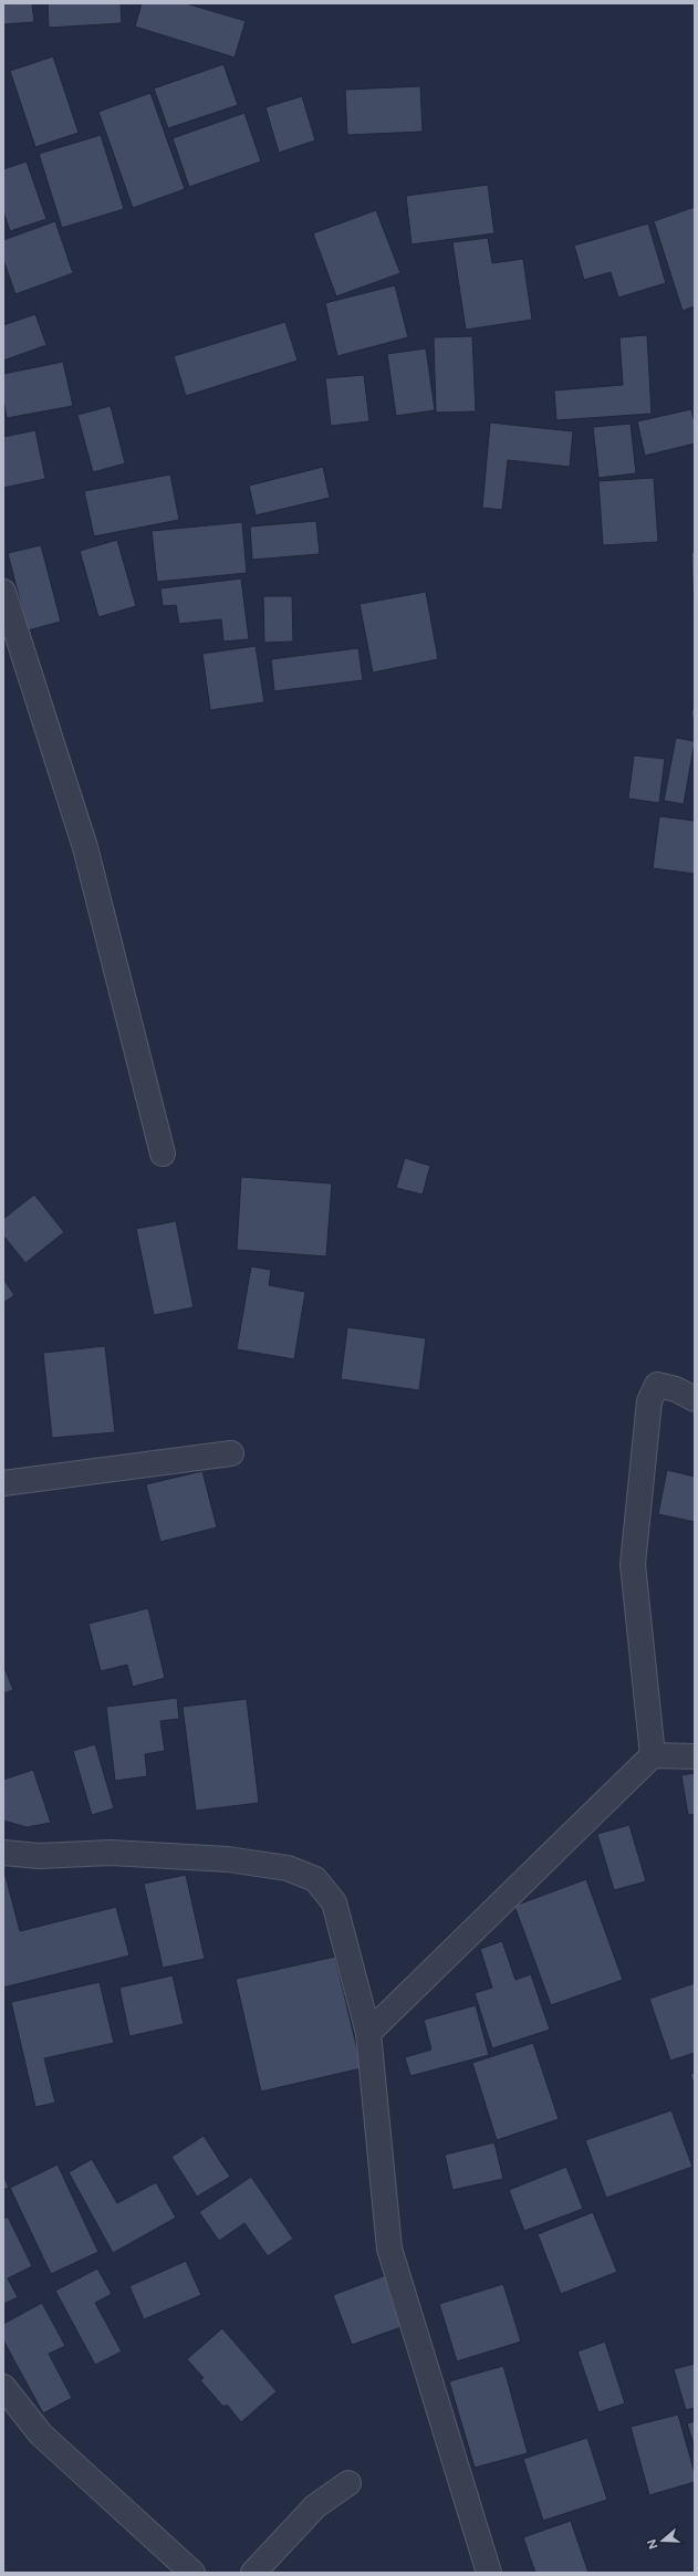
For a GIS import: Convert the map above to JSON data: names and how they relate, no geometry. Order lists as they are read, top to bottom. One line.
{"north":"left"}
